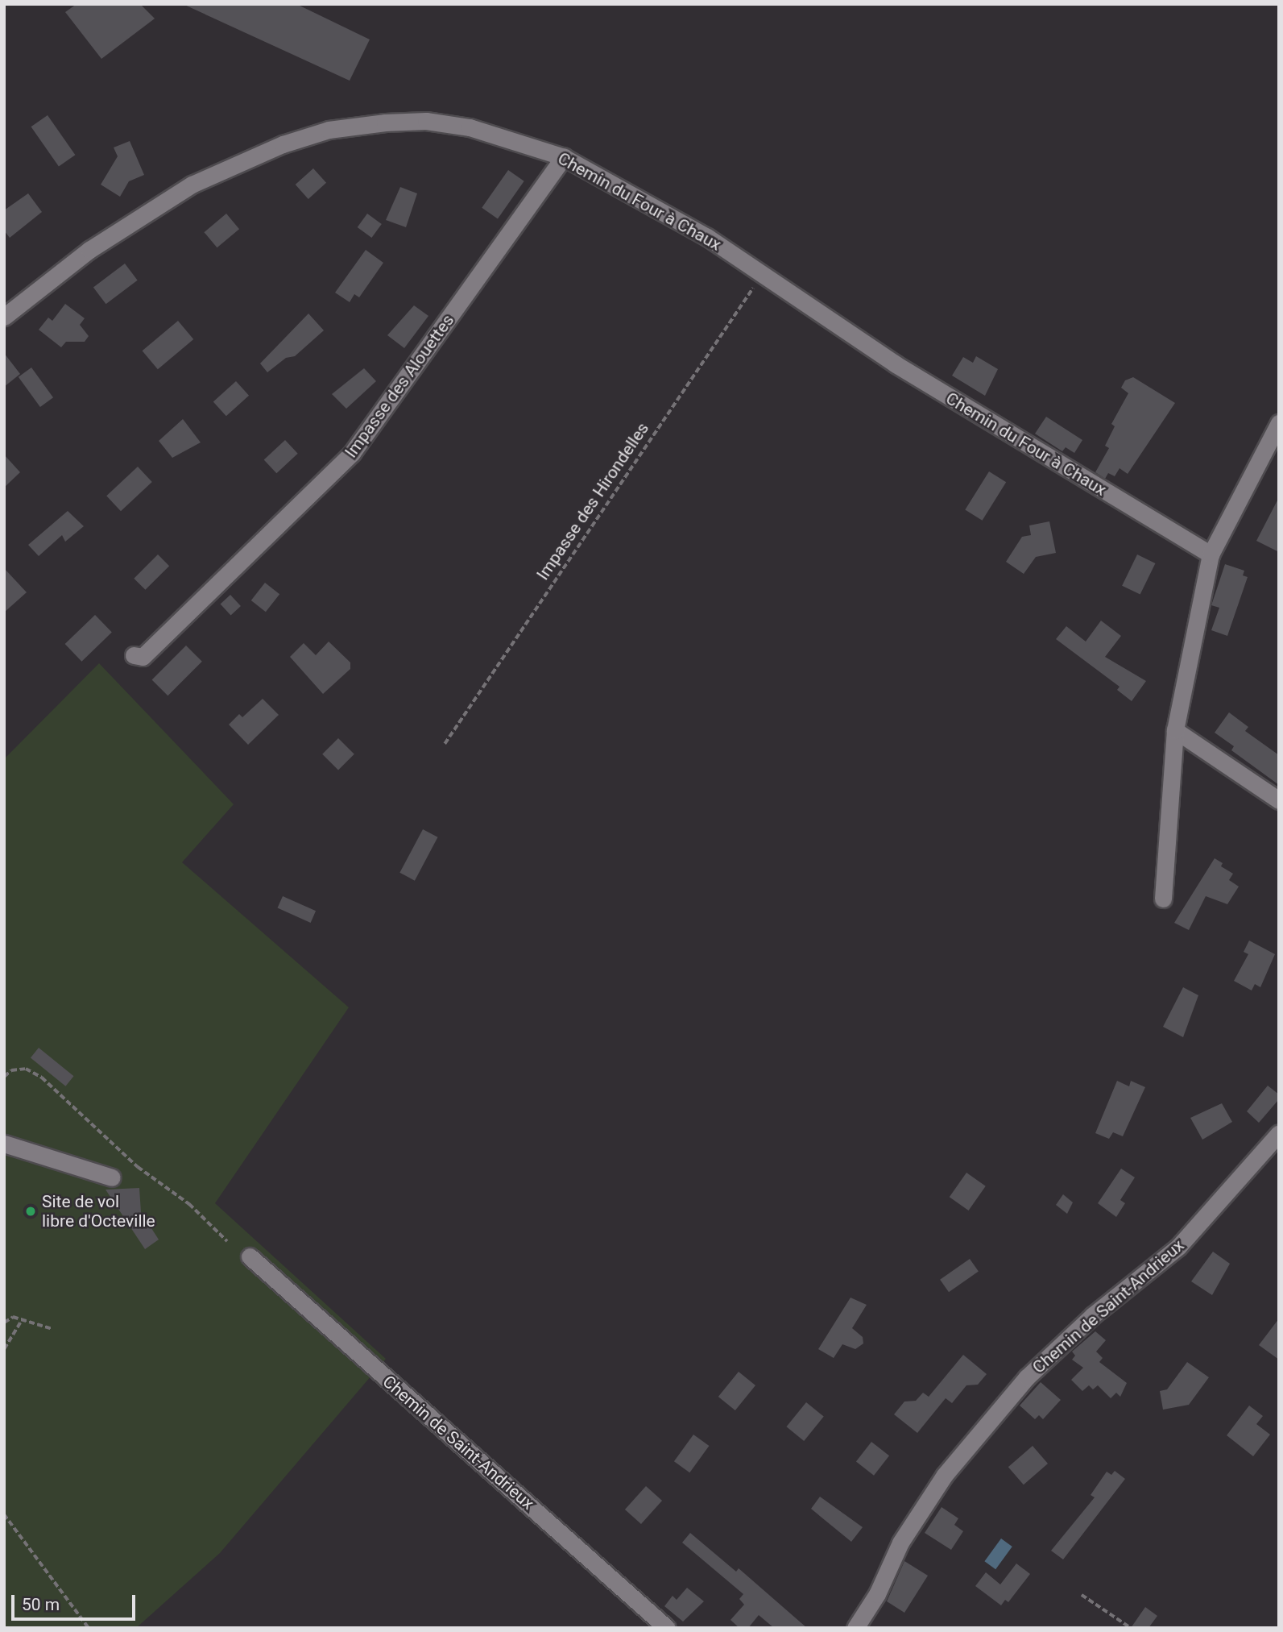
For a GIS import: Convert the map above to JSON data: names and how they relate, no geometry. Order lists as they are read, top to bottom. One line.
{"streets":{"street":["Chemin du Four à Chaux","Impasse des Alouettes","Chemin de Saint-Andrieux"],"path":["Impasse des Hirondelles"]},"crossings":[["Chemin du Four à Chaux","Impasse des Alouettes"],["Chemin du Four à Chaux","Impasse des Hirondelles"]],"places":["Site de vol libre d'Octeville"],"scale_bar":"50 m"}
